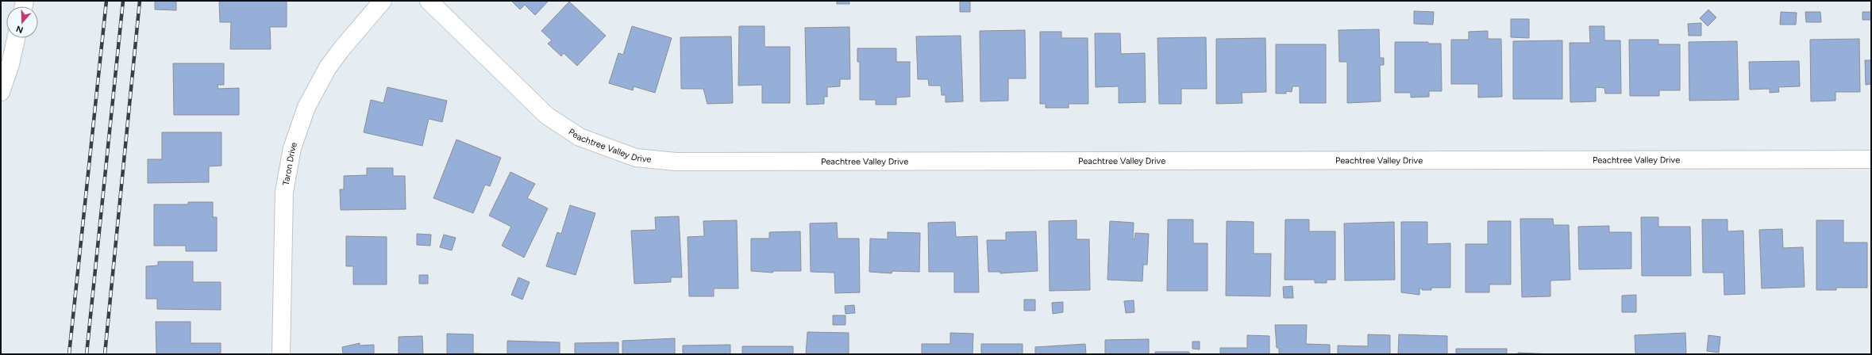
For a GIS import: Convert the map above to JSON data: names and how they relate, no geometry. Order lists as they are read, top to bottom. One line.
{"streets":{"street":["Peachtree Valley Drive","Taron Drive"]},"north":"bottom"}
